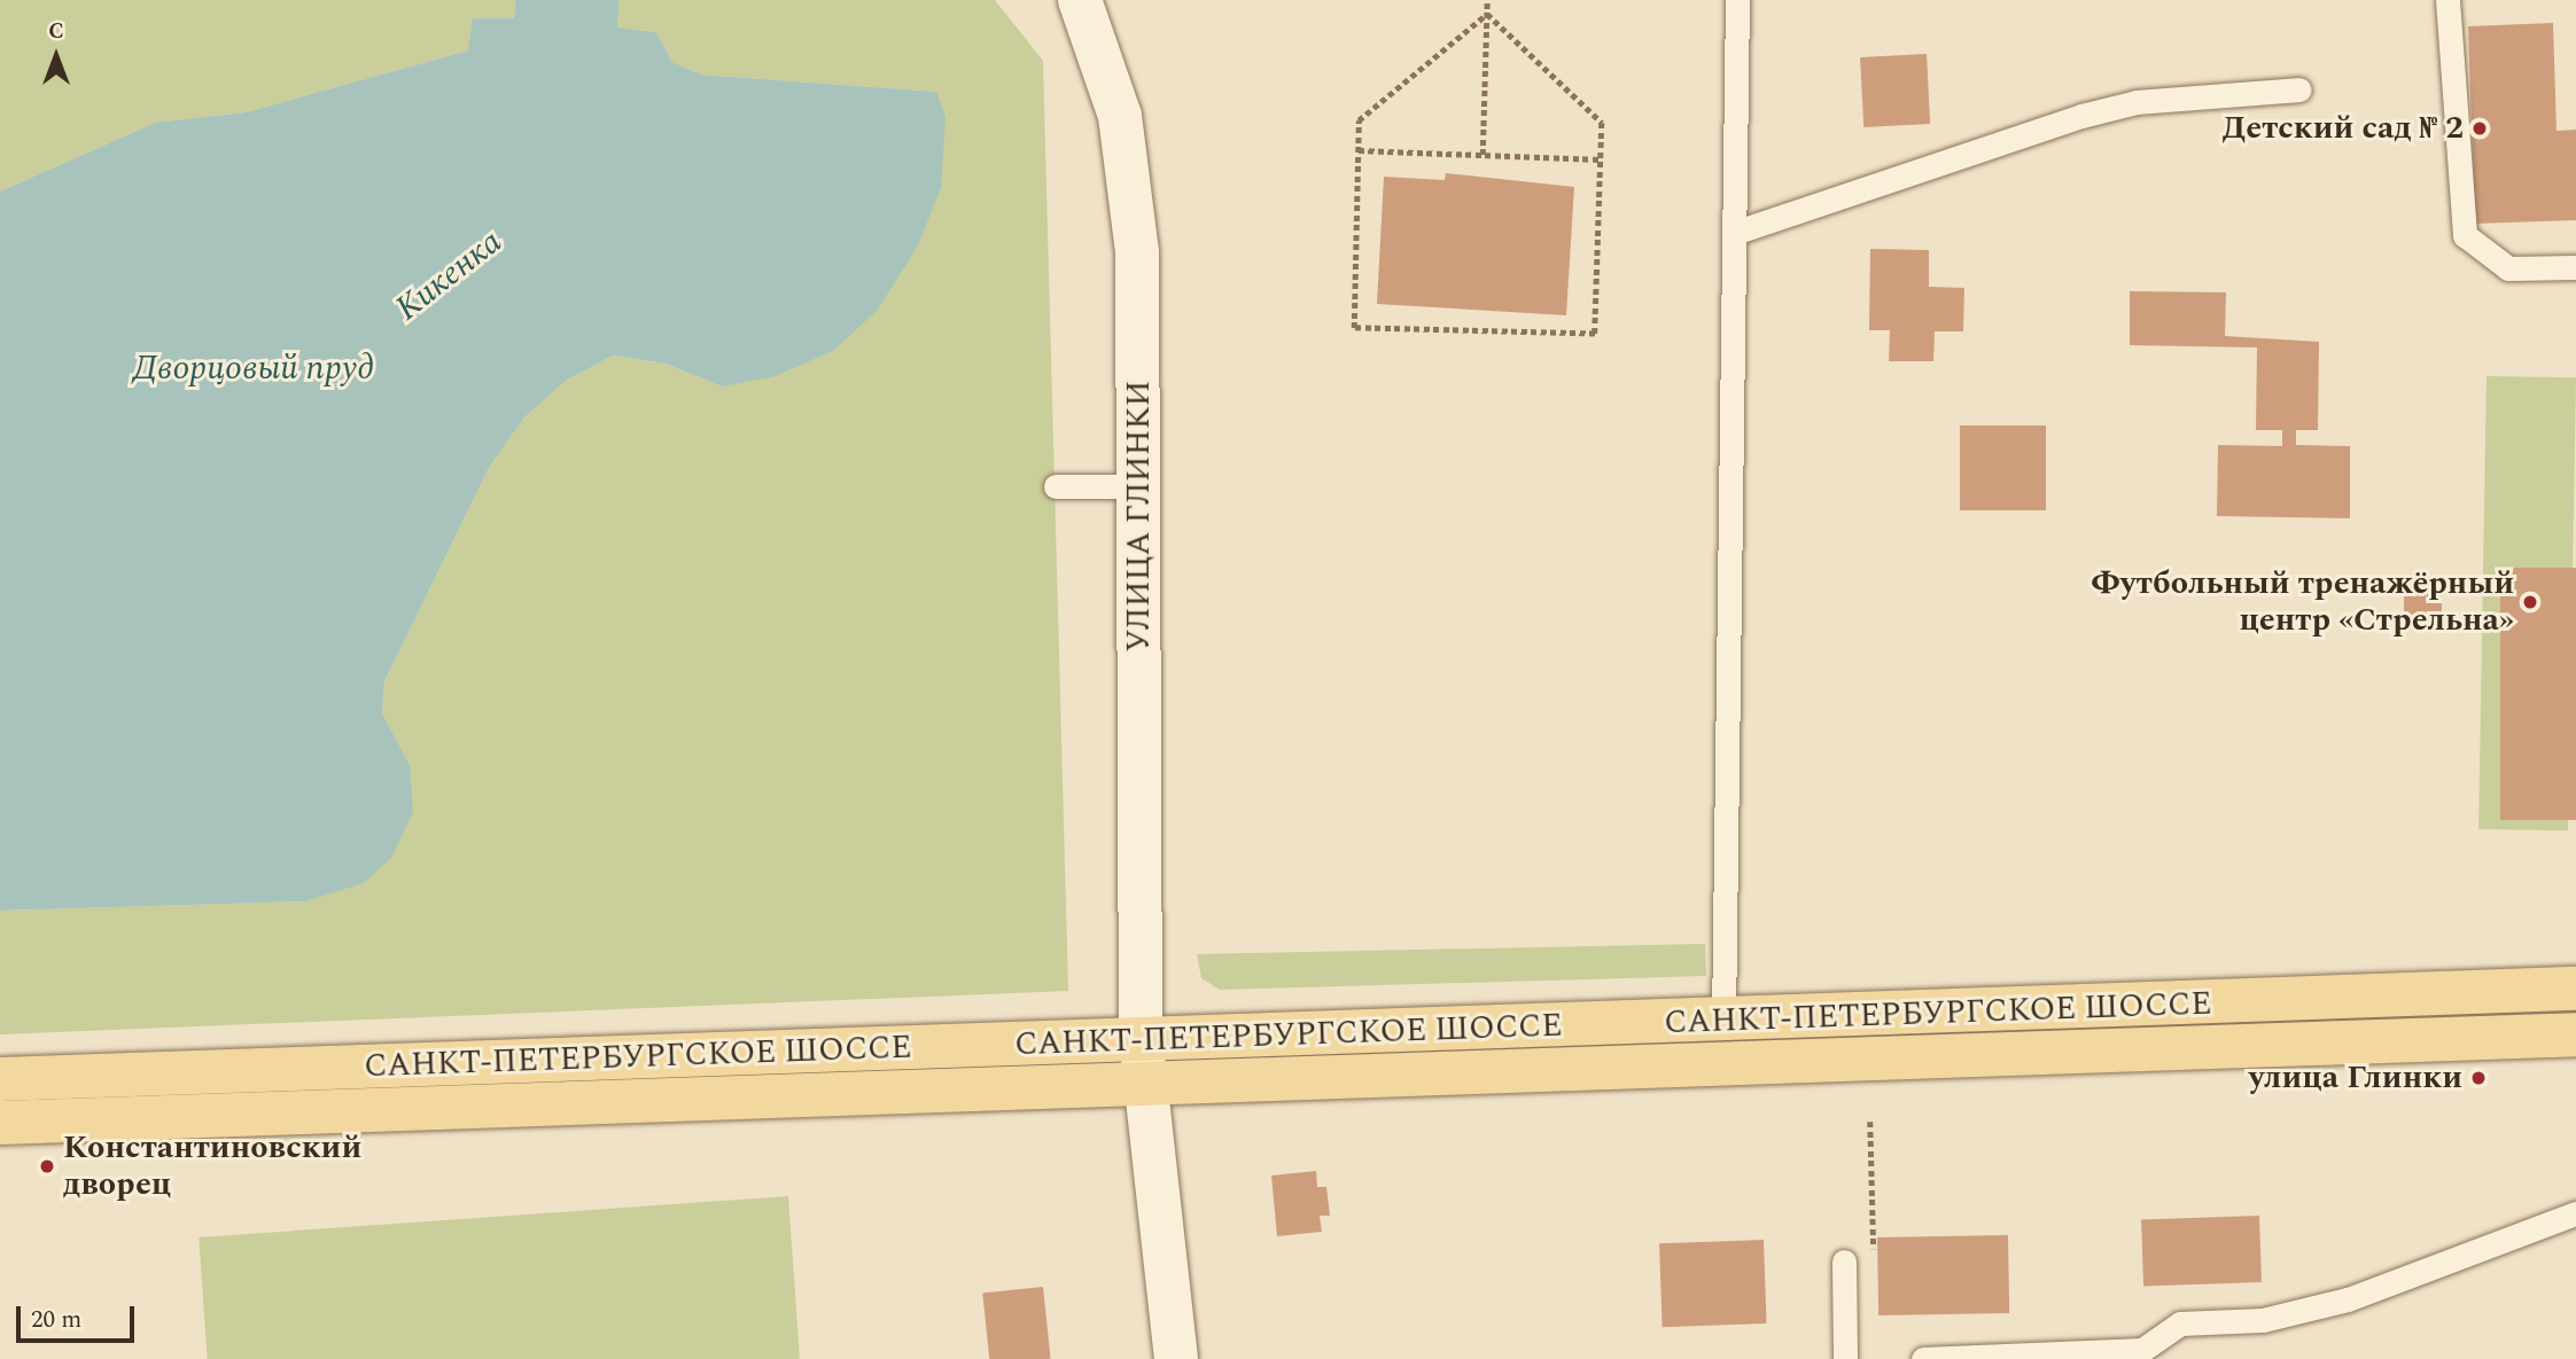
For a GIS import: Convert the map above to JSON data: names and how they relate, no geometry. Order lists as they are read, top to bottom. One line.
{"streets":{"main road":["САНКТ-ПЕТЕРБУРГСКОЕ ШОССЕ"],"street":["УЛИЦА ГЛИНКИ"]},"crossings":[["УЛИЦА ГЛИНКИ","САНКТ-ПЕТЕРБУРГСКОЕ ШОССЕ"]],"water":["Кикенка","Дворцовый пруд"],"places":["Детский сад № 2","Футбольный тренажёрный центр «Стрельна»","улица Глинки","Константиновский дворец"],"scale_bar":"20 m","north":"top"}
